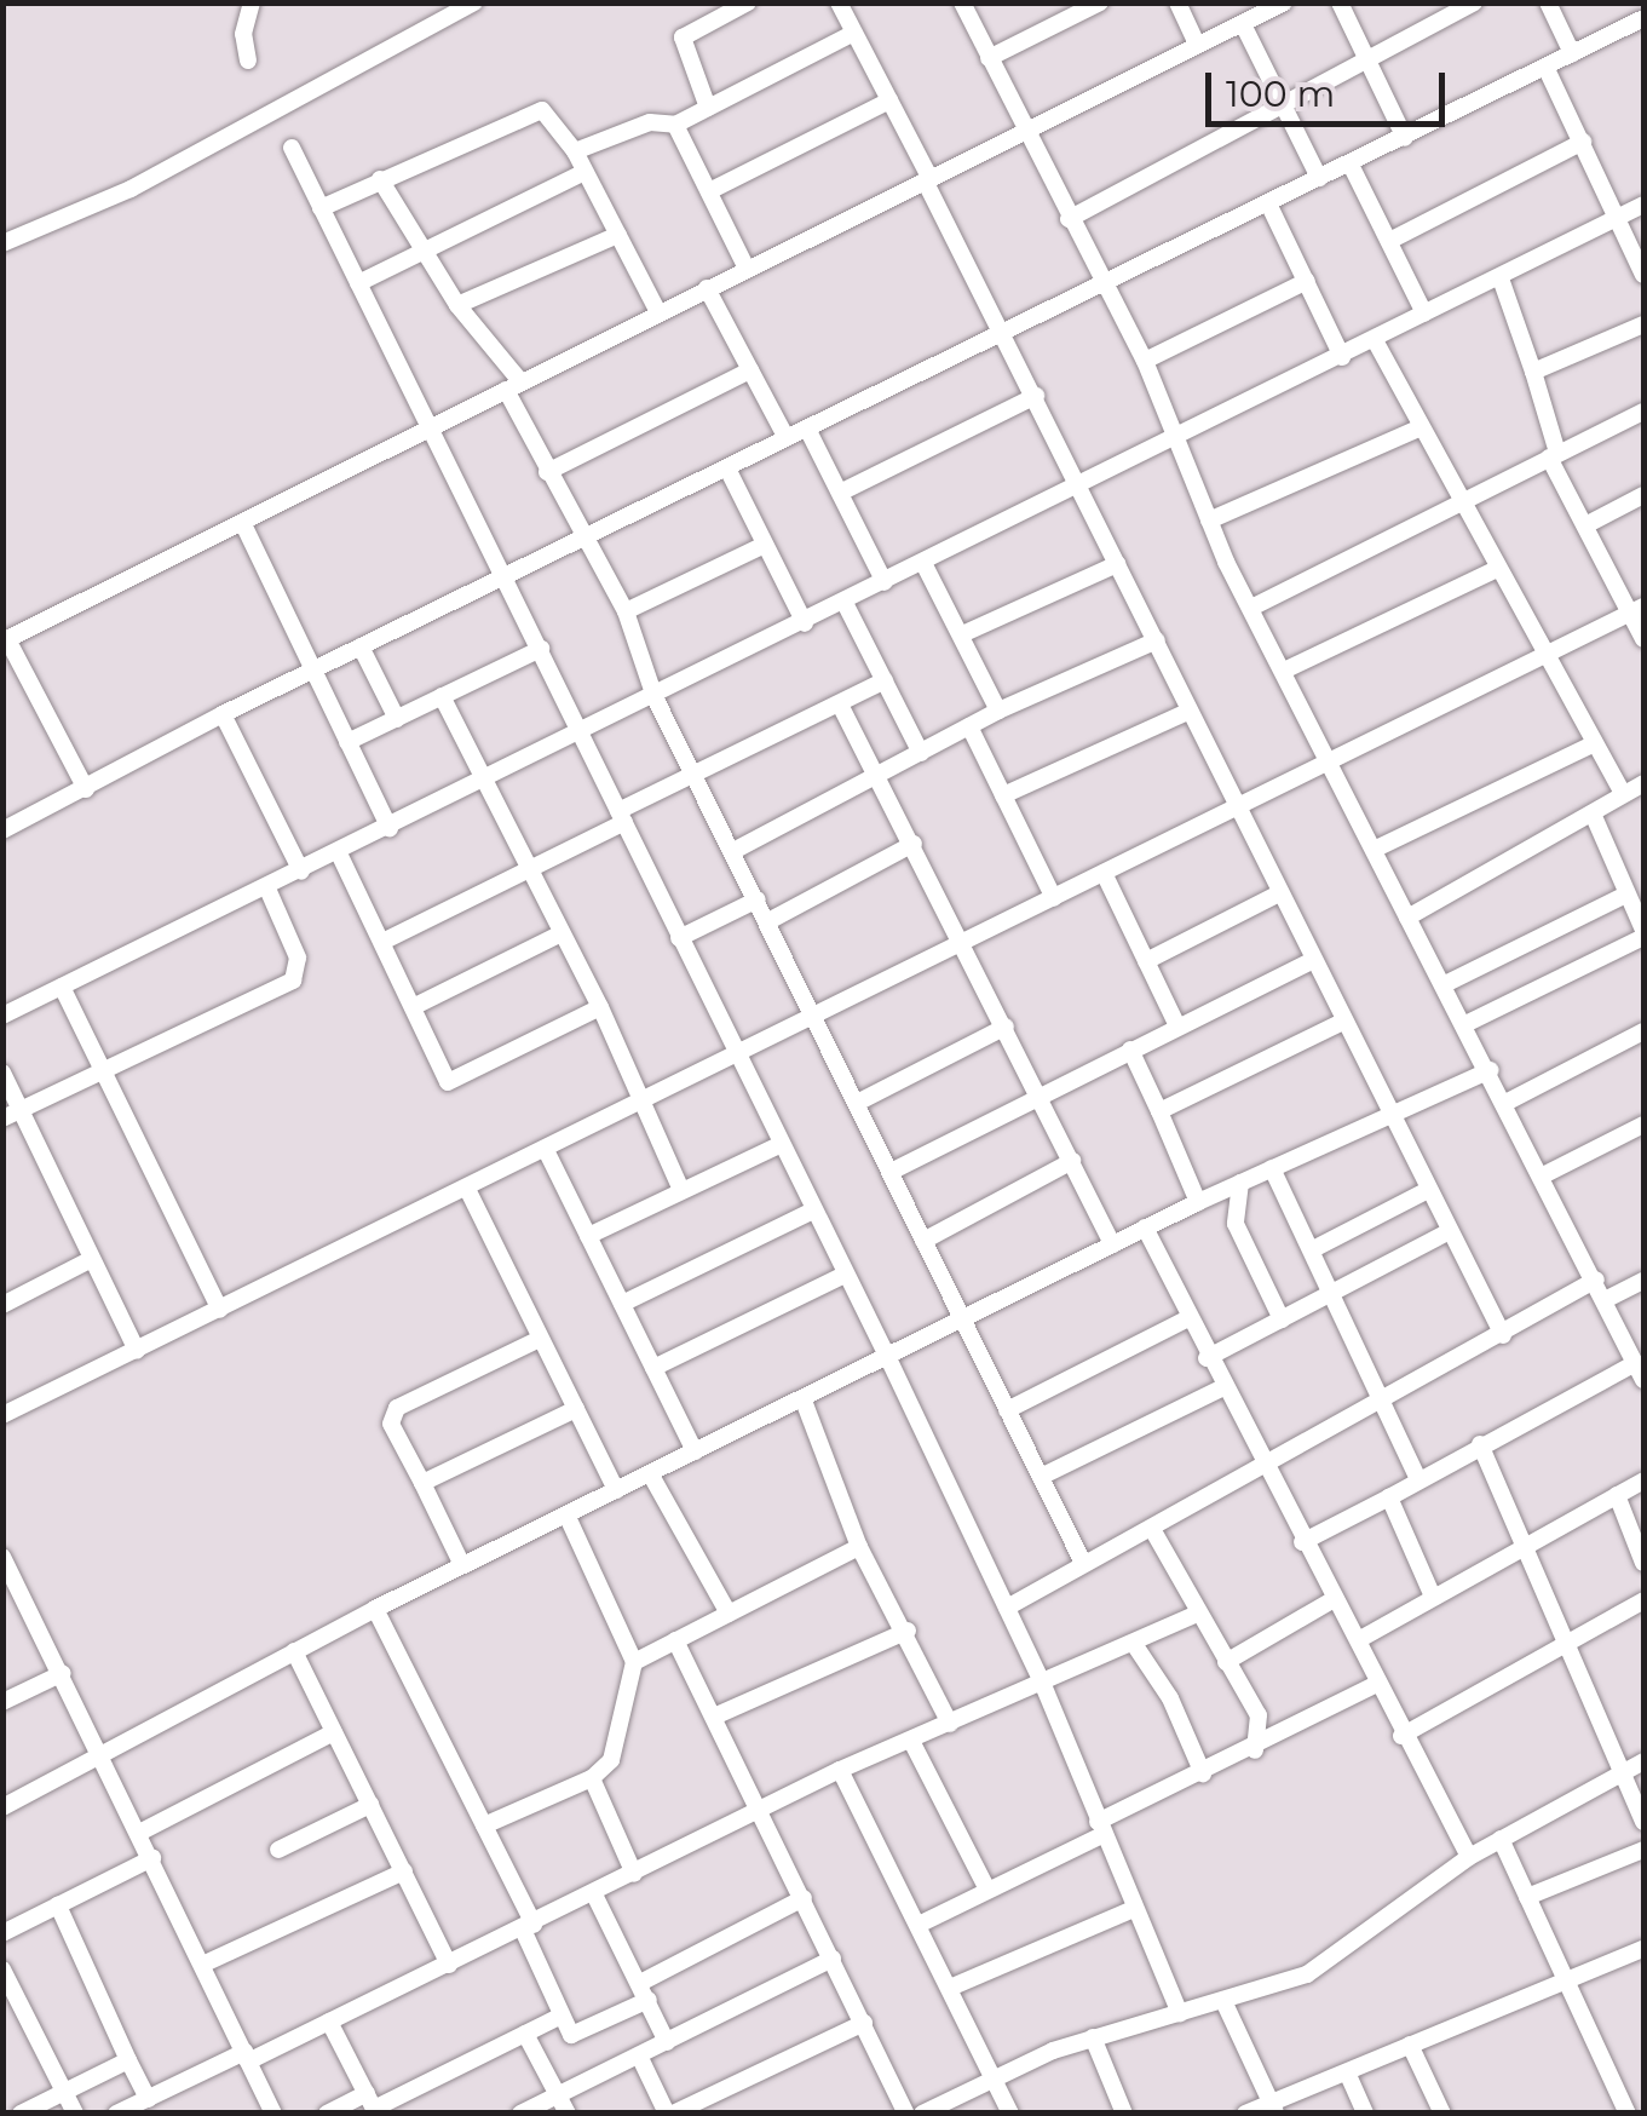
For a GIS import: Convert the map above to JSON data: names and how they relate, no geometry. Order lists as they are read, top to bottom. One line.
{"scale_bar":"100 m"}
